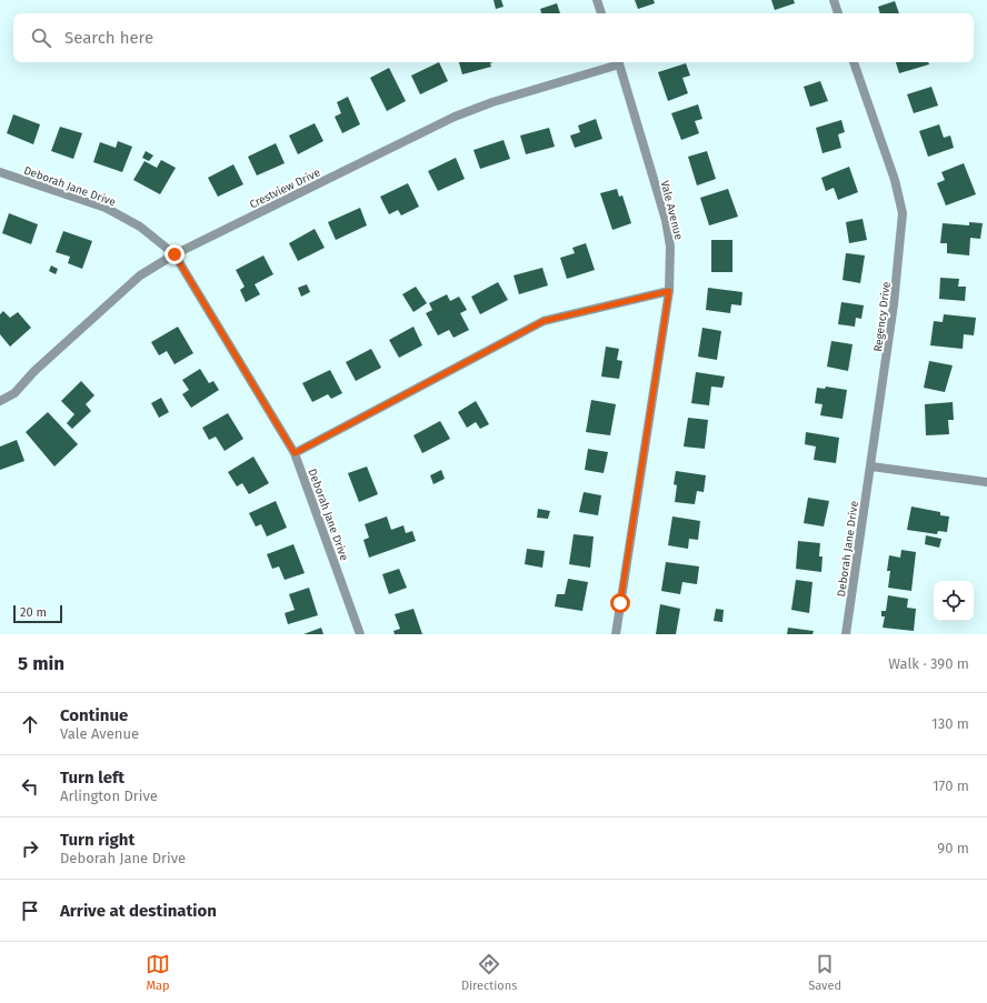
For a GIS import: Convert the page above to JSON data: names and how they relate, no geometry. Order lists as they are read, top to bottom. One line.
{"streets":{"street":["Deborah Jane Drive","Crestview Drive","Vale Avenue","Regency Drive"]},"crossings":[["Deborah Jane Drive","Crestview Drive"],["Deborah Jane Drive","Regency Drive"],["Crestview Drive","Vale Avenue"]],"scale_bar":"20 m","page":{"search":"Search here","scale":"20 m","heading":["5 min","Walk · 390 m"],"list":[["Continue","Vale Avenue","130 m"],["Turn left","Arlington Drive","170 m"],["Turn right","Deborah Jane Drive","90 m"],"Arrive at destination"],"nav":["Map","Directions","Saved"]}}
